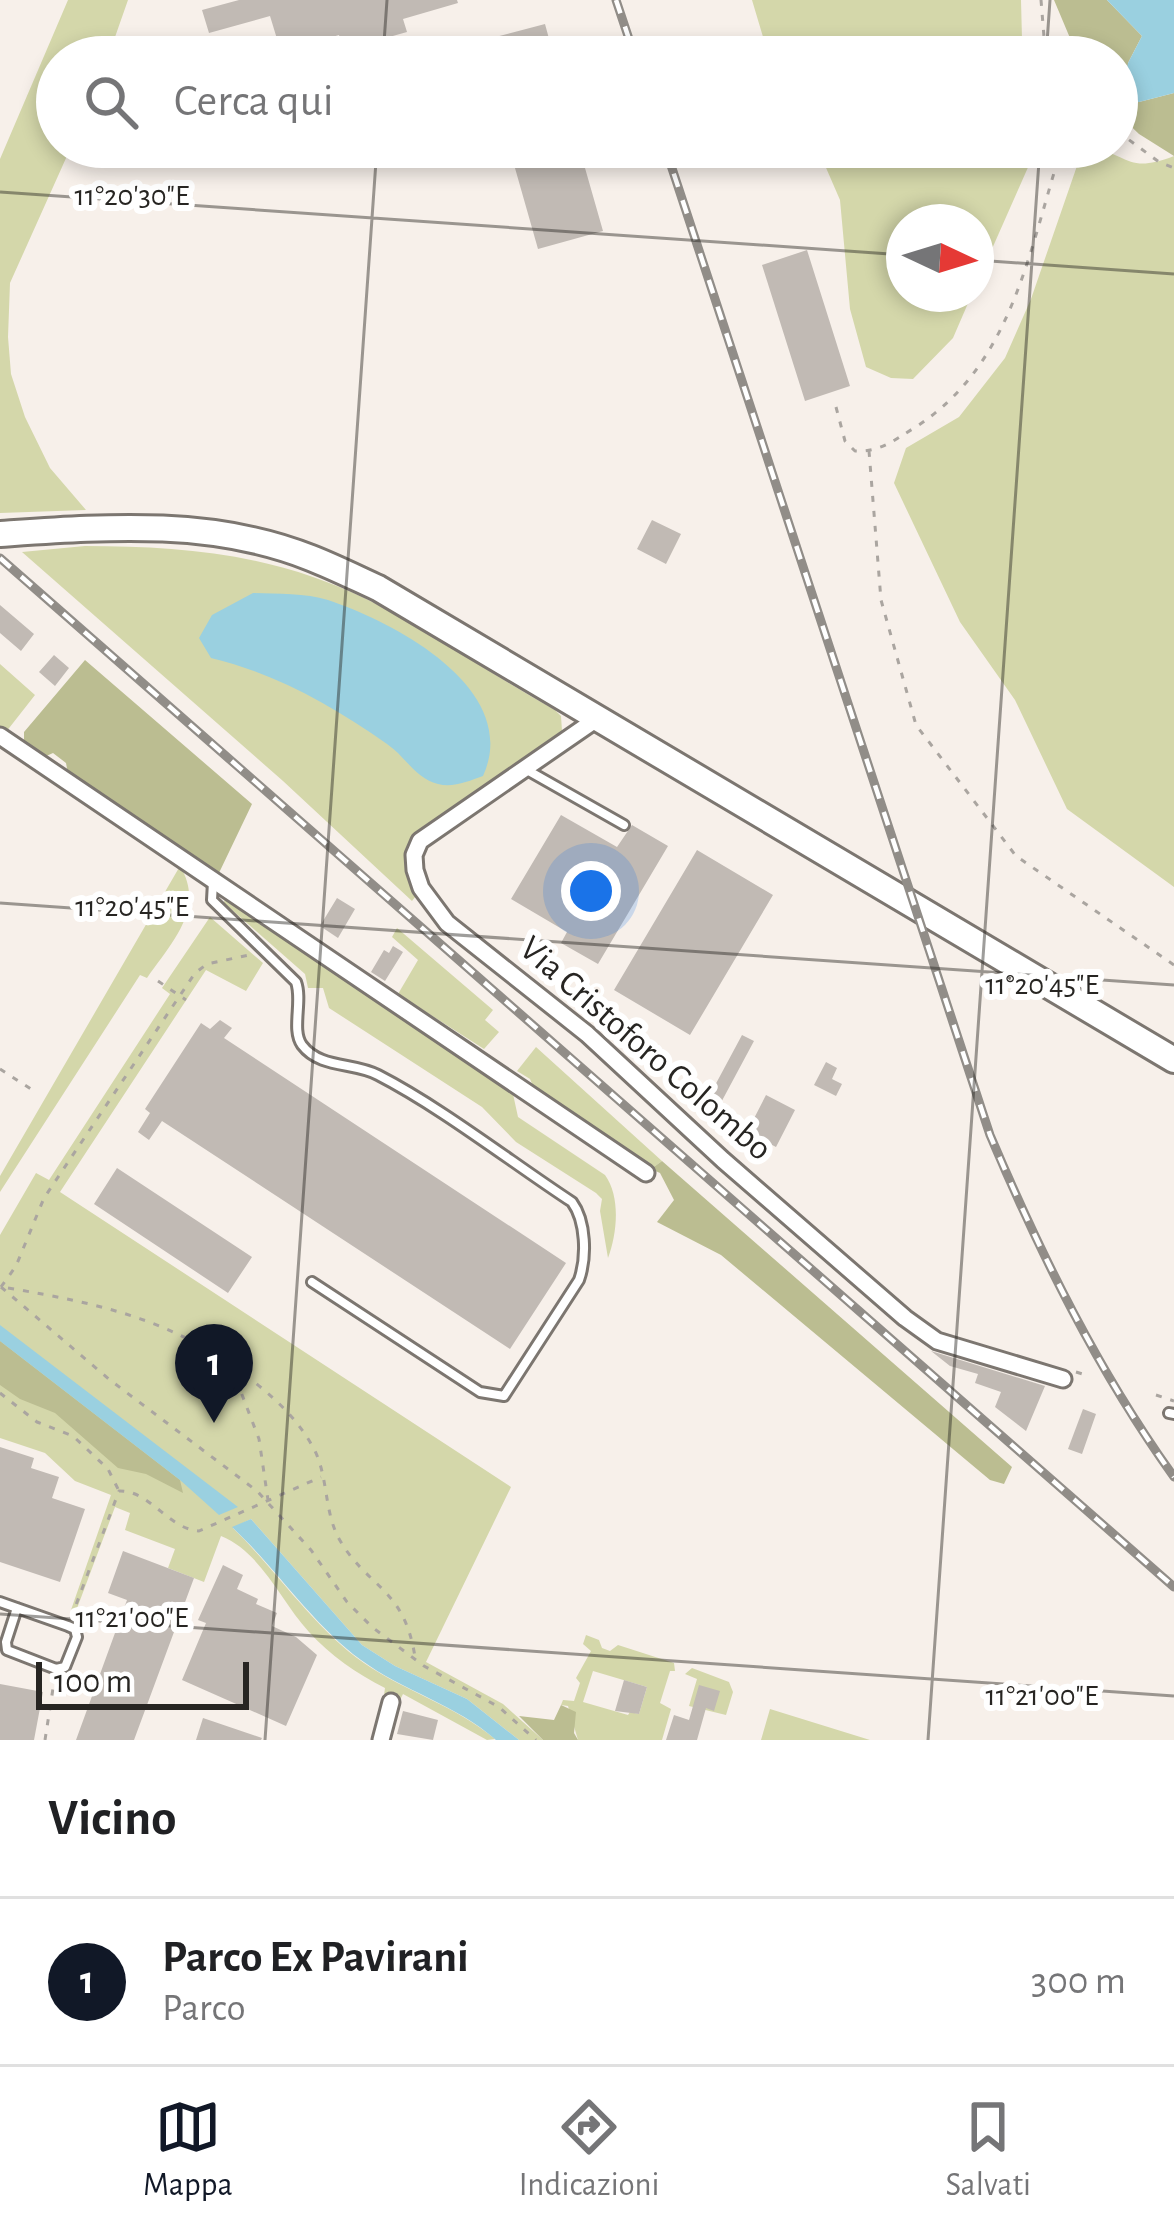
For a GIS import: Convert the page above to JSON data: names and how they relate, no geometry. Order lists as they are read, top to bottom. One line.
{"streets":{"street":["Via Cristoforo Colombo"]},"scale_bar":"100 m","north":"right","page":{"search":"Cerca qui","pins":"1","scale":"100 m","heading":"Vicino","list":[{"mark":"1","name":"Parco Ex Pavirani","note":"Parco","value":"300 m"}],"nav":["Mappa","Indicazioni","Salvati"]},"coordinates":["11°20'30\"E","11°20'45\"E","11°21'00\"E"]}
